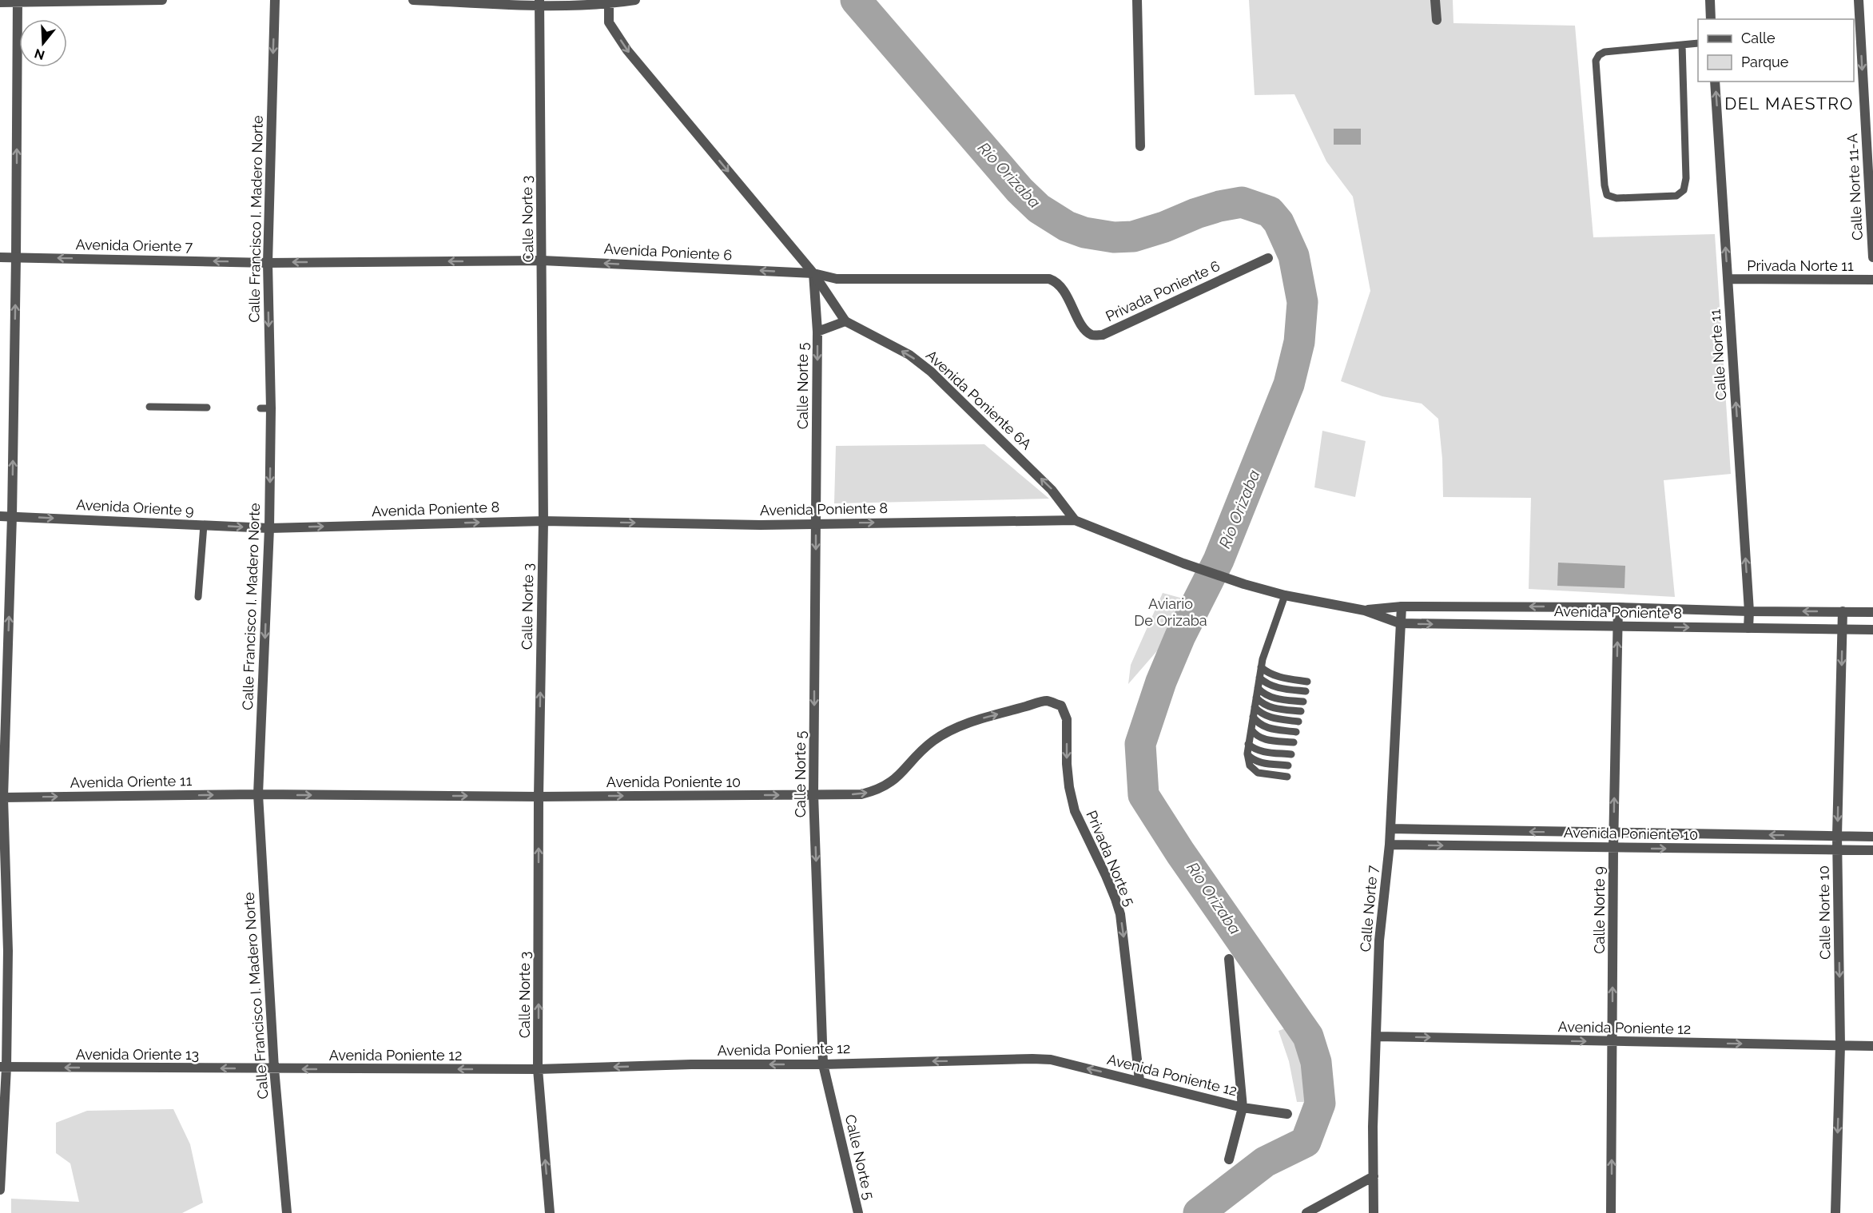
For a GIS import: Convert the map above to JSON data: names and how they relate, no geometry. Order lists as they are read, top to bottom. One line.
{"streets":{"street":["Calle Norte 11-A","Calle Francisco I. Madero Norte","Calle Norte 3","Avenida Oriente 7","Avenida Poniente 6","Privada Norte 11","Privada Poniente 6","Calle Norte 11","Calle Norte 5","Avenida Poniente 6A","Avenida Oriente 9","Avenida Poniente 8","Avenida Oriente 11","Avenida Poniente 10","Privada Norte 5","Calle Norte 7","Calle Norte 9","Calle Norte 10","Avenida Poniente 12","Avenida Oriente 13"]},"crossings":[["Calle Francisco I. Madero Norte","Avenida Oriente 7"],["Calle Francisco I. Madero Norte","Avenida Poniente 6"],["Calle Francisco I. Madero Norte","Avenida Oriente 9"],["Calle Francisco I. Madero Norte","Avenida Poniente 8"],["Calle Francisco I. Madero Norte","Avenida Oriente 11"],["Calle Francisco I. Madero Norte","Avenida Poniente 10"],["Calle Francisco I. Madero Norte","Avenida Poniente 12"],["Calle Francisco I. Madero Norte","Avenida Oriente 13"],["Calle Norte 3","Avenida Poniente 6"],["Calle Norte 3","Avenida Poniente 8"],["Calle Norte 3","Avenida Poniente 10"],["Calle Norte 3","Avenida Poniente 12"],["Avenida Oriente 7","Avenida Poniente 6"],["Avenida Poniente 6","Privada Poniente 6"],["Avenida Poniente 6","Calle Norte 5"],["Avenida Poniente 6","Avenida Poniente 6A"],["Privada Norte 11","Calle Norte 11"],["Calle Norte 11","Avenida Poniente 8"],["Calle Norte 5","Avenida Poniente 6A"],["Calle Norte 5","Avenida Poniente 8"],["Calle Norte 5","Avenida Poniente 10"],["Calle Norte 5","Avenida Poniente 12"],["Avenida Poniente 6A","Avenida Poniente 8"],["Avenida Oriente 9","Avenida Poniente 8"],["Avenida Poniente 8","Calle Norte 7"],["Avenida Poniente 8","Calle Norte 9"],["Avenida Poniente 8","Calle Norte 10"],["Avenida Oriente 11","Avenida Poniente 10"],["Avenida Poniente 10","Privada Norte 5"],["Avenida Poniente 10","Calle Norte 7"],["Avenida Poniente 10","Calle Norte 9"],["Avenida Poniente 10","Calle Norte 10"],["Privada Norte 5","Avenida Poniente 12"],["Calle Norte 7","Avenida Poniente 12"],["Calle Norte 9","Avenida Poniente 12"],["Calle Norte 10","Avenida Poniente 12"],["Avenida Poniente 12","Avenida Oriente 13"]],"one_way":["Calle Norte 11-A","Calle Francisco I. Madero Norte","Calle Norte 3","Avenida Oriente 7","Avenida Poniente 6","Calle Norte 11","Calle Norte 5","Avenida Poniente 6A","Avenida Oriente 9","Avenida Oriente 11","Privada Norte 5","Calle Norte 9","Calle Norte 10","Avenida Oriente 13"],"districts":["DEL MAESTRO"],"water":["Río Orizaba"],"parks":["Aviario De Orizaba"],"legend":["Calle","Parque"],"north":"bottom"}
